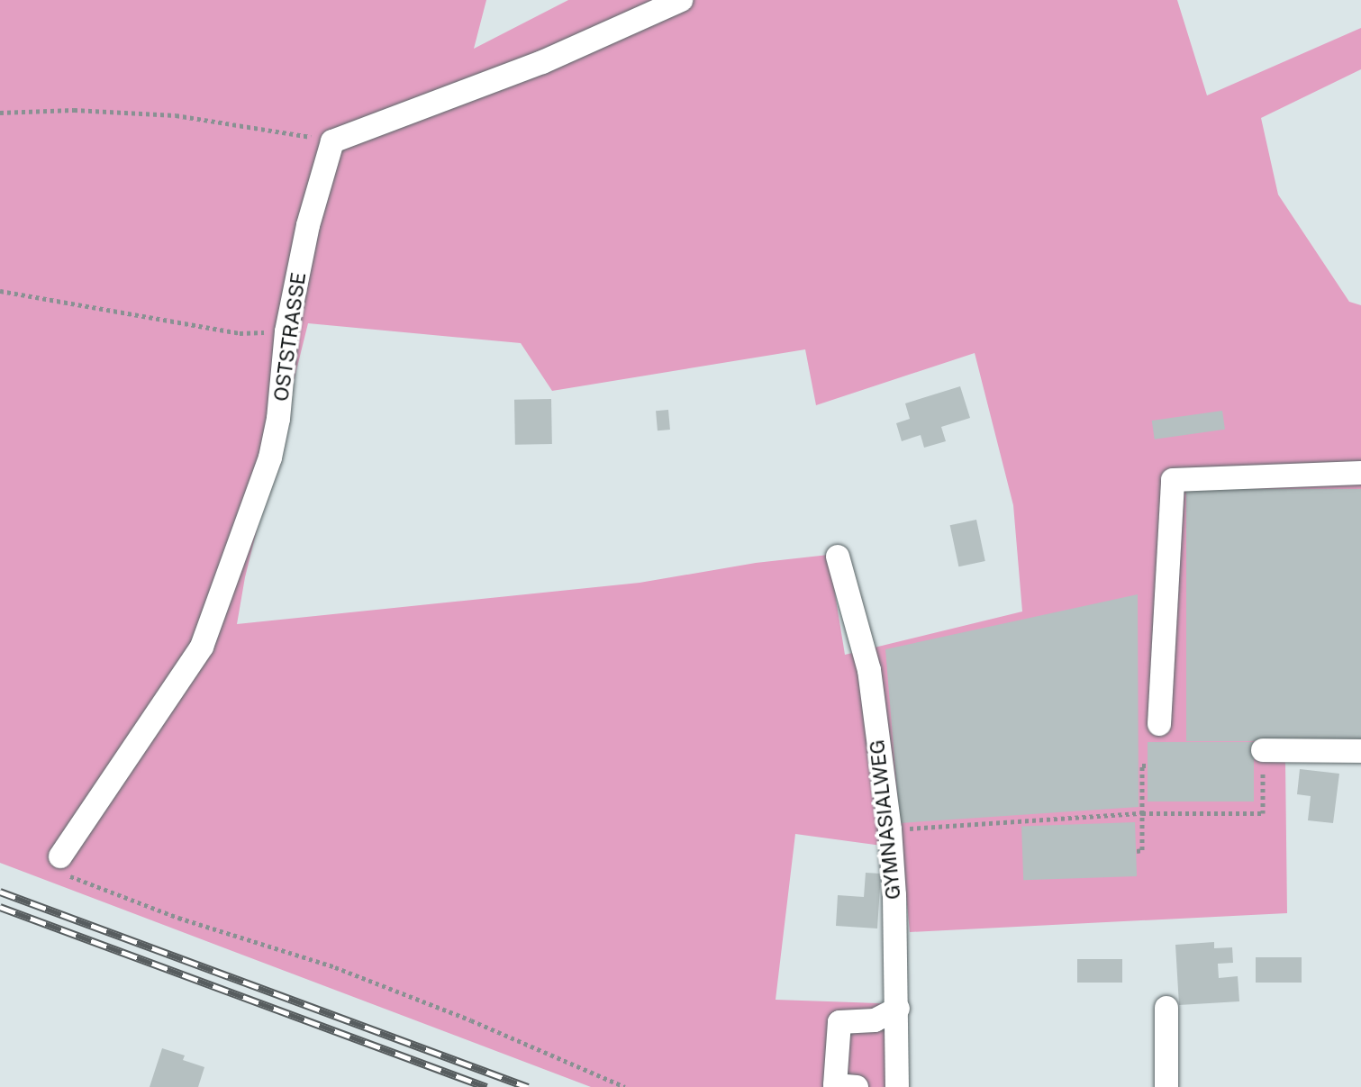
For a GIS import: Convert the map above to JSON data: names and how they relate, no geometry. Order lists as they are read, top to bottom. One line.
{"streets":{"street":["OSTSTRASSE","GYMNASIALWEG"]}}
